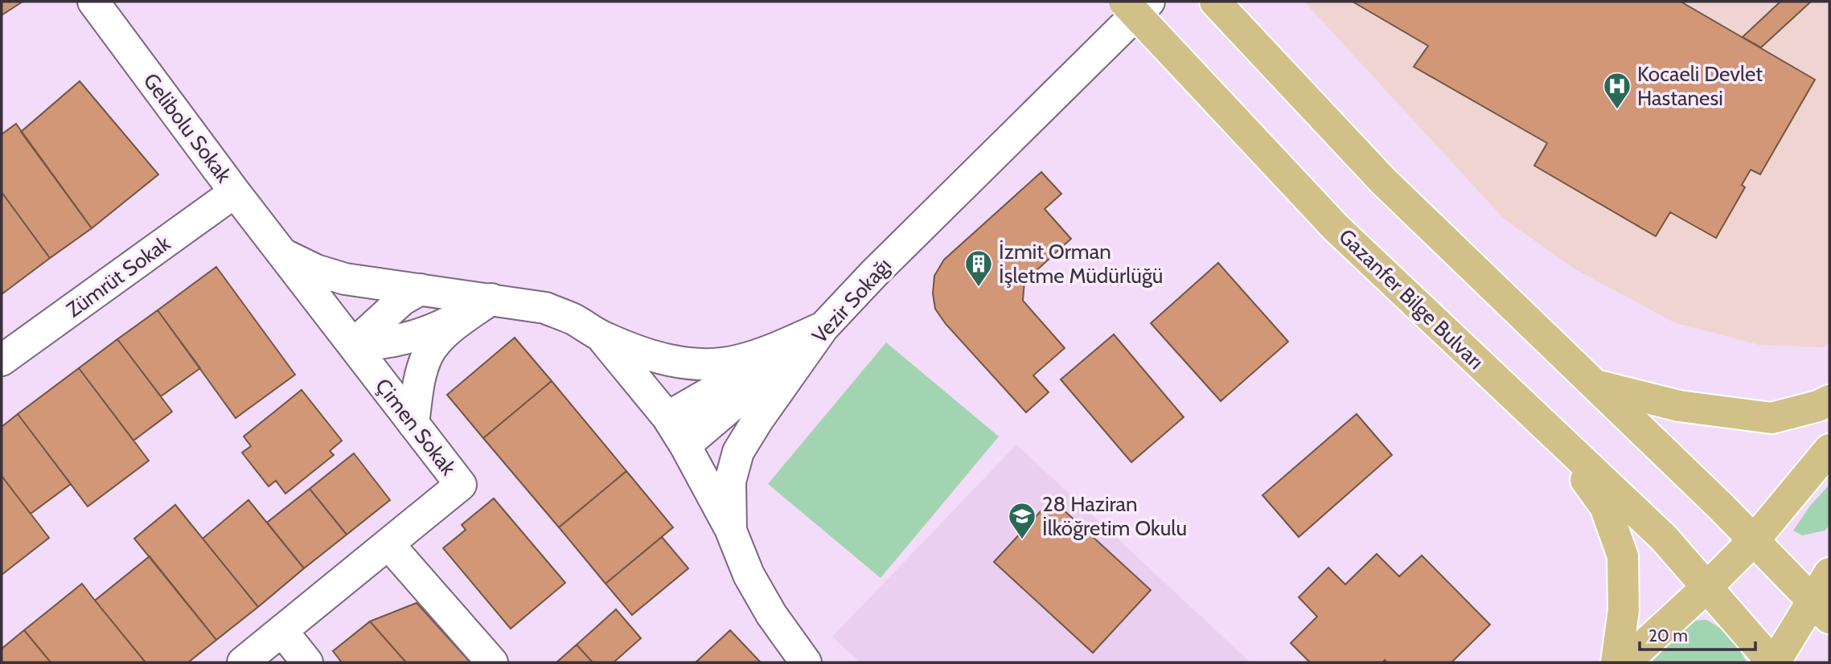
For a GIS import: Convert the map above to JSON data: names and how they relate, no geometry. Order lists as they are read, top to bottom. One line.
{"streets":{"main road":["Gazanfer Bilge Bulvarı"],"street":["Gelibolu Sokak","Zümrüt Sokak","Vezir Sokağı","Çimen Sokak"]},"crossings":[["Gelibolu Sokak","Zümrüt Sokak"],["Gelibolu Sokak","Çimen Sokak"]],"places":{"hospital":["Kocaeli Devlet Hastanesi"],"building":["İzmit Orman İşletme Müdürlüğü"],"school or university":["28 Haziran İlköğretim Okulu"]},"scale_bar":"20 m"}
